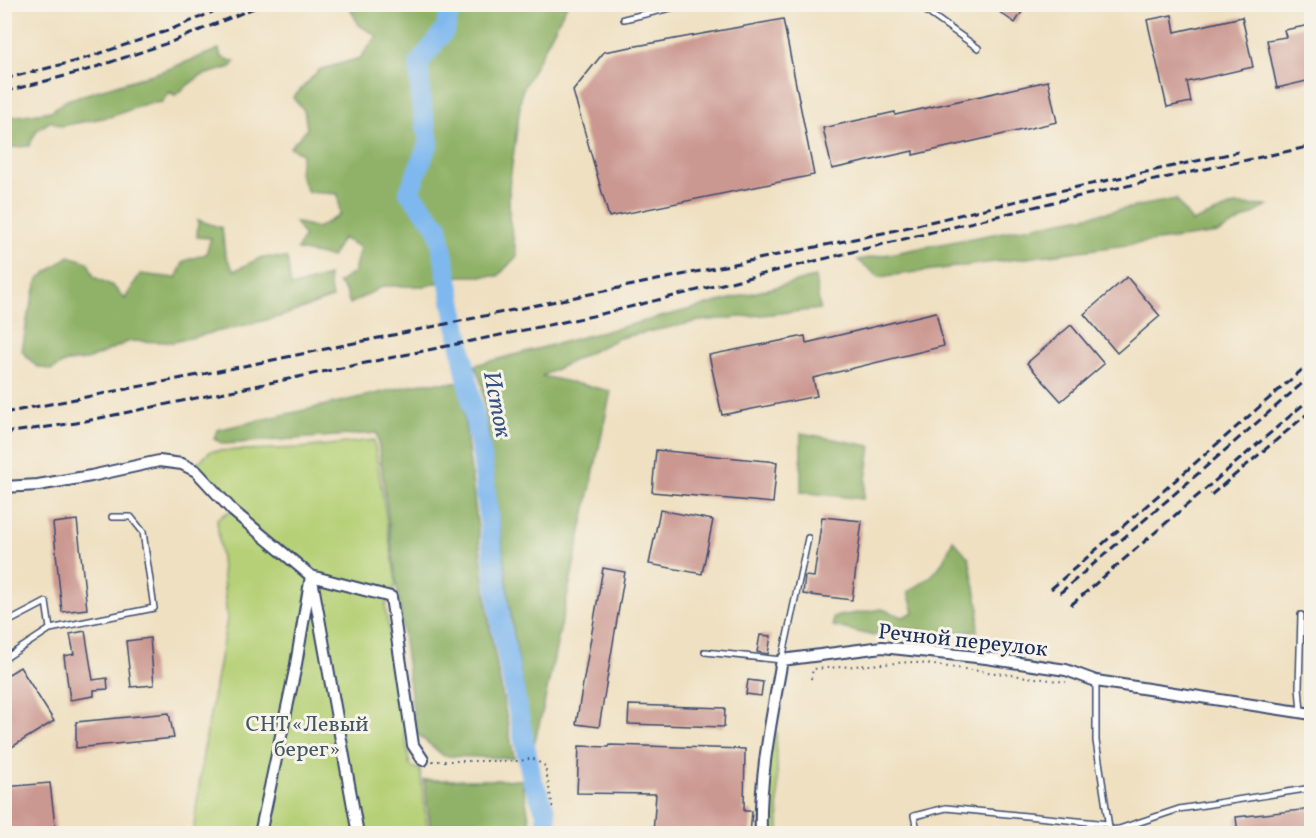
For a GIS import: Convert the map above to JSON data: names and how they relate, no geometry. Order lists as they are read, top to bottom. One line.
{"streets":{"street":["Речной переулок"]},"water":["Исток"],"parks":["СНТ «Левый берег»"]}
